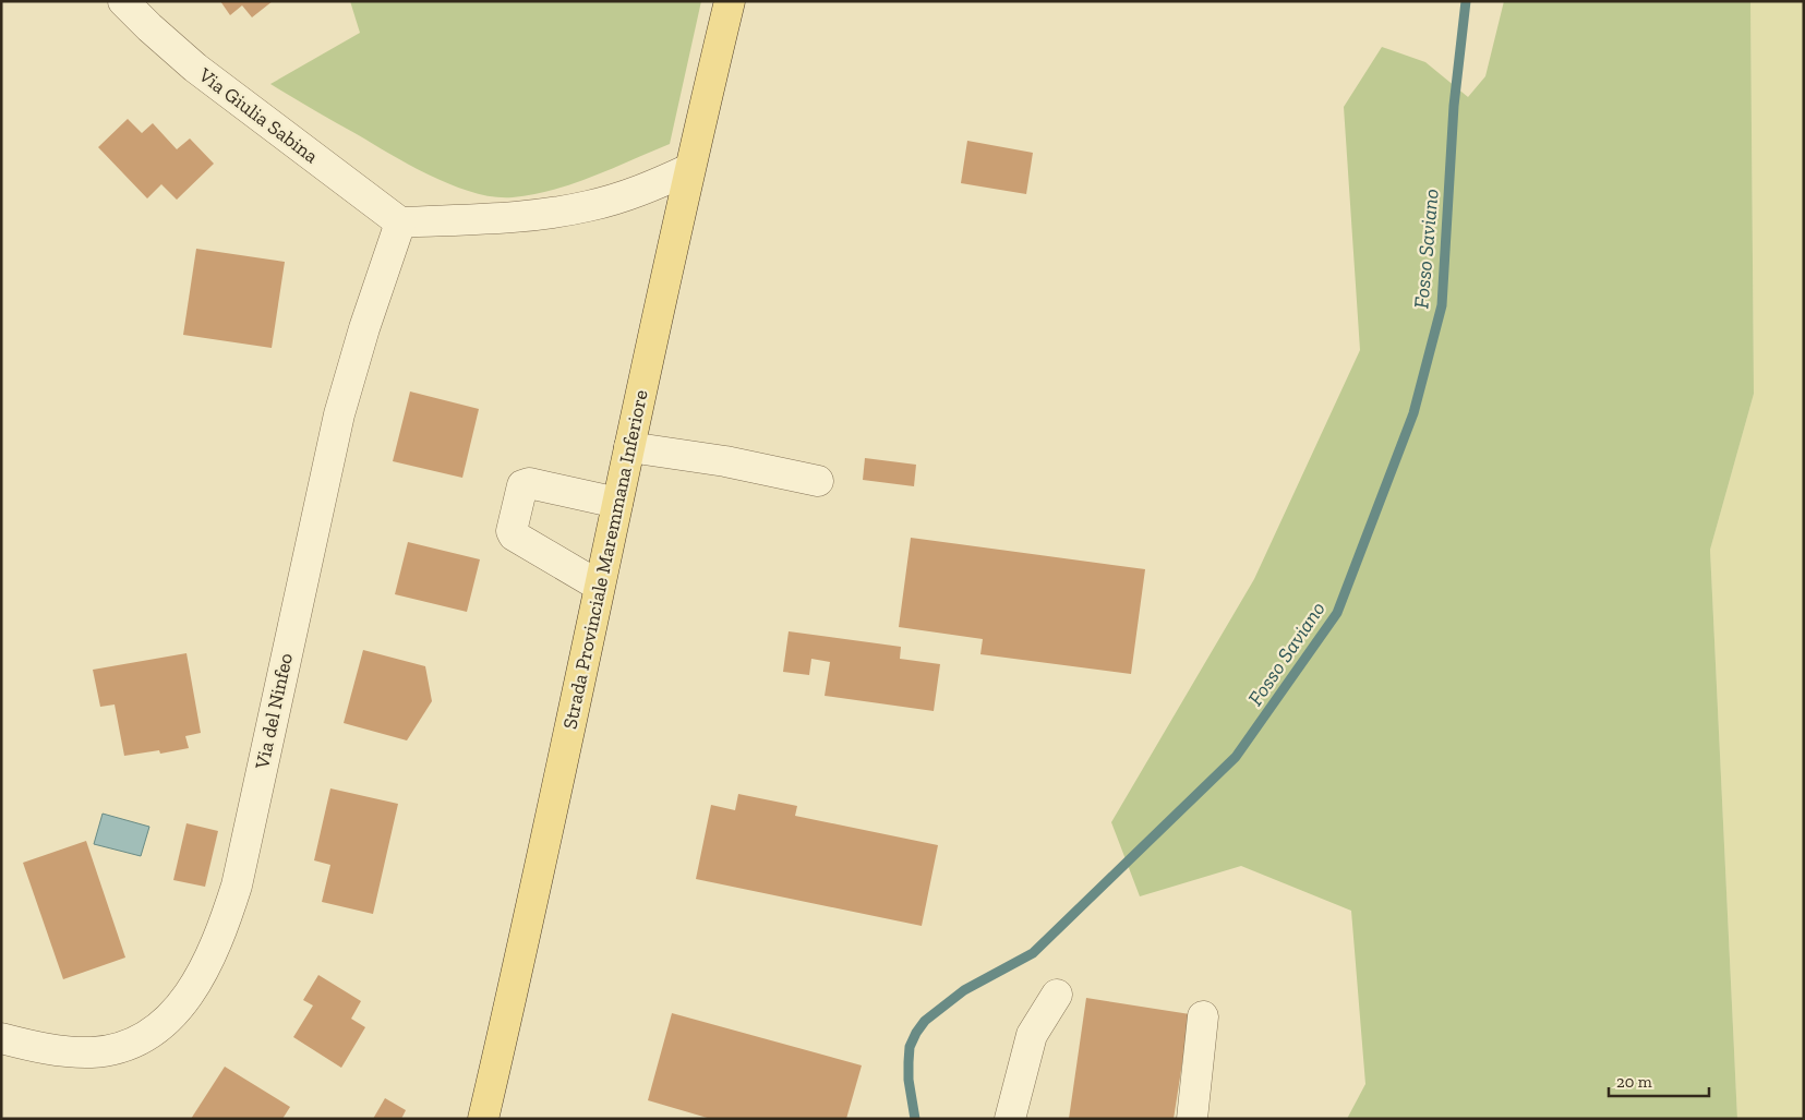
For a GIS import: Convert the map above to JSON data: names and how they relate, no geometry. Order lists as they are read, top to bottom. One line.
{"streets":{"main road":["Strada Provinciale Maremmana Inferiore"],"street":["Via Giulia Sabina","Via del Ninfeo"]},"crossings":[["Via Giulia Sabina","Via del Ninfeo"]],"water":["Fosso Saviano"],"scale_bar":"20 m"}
